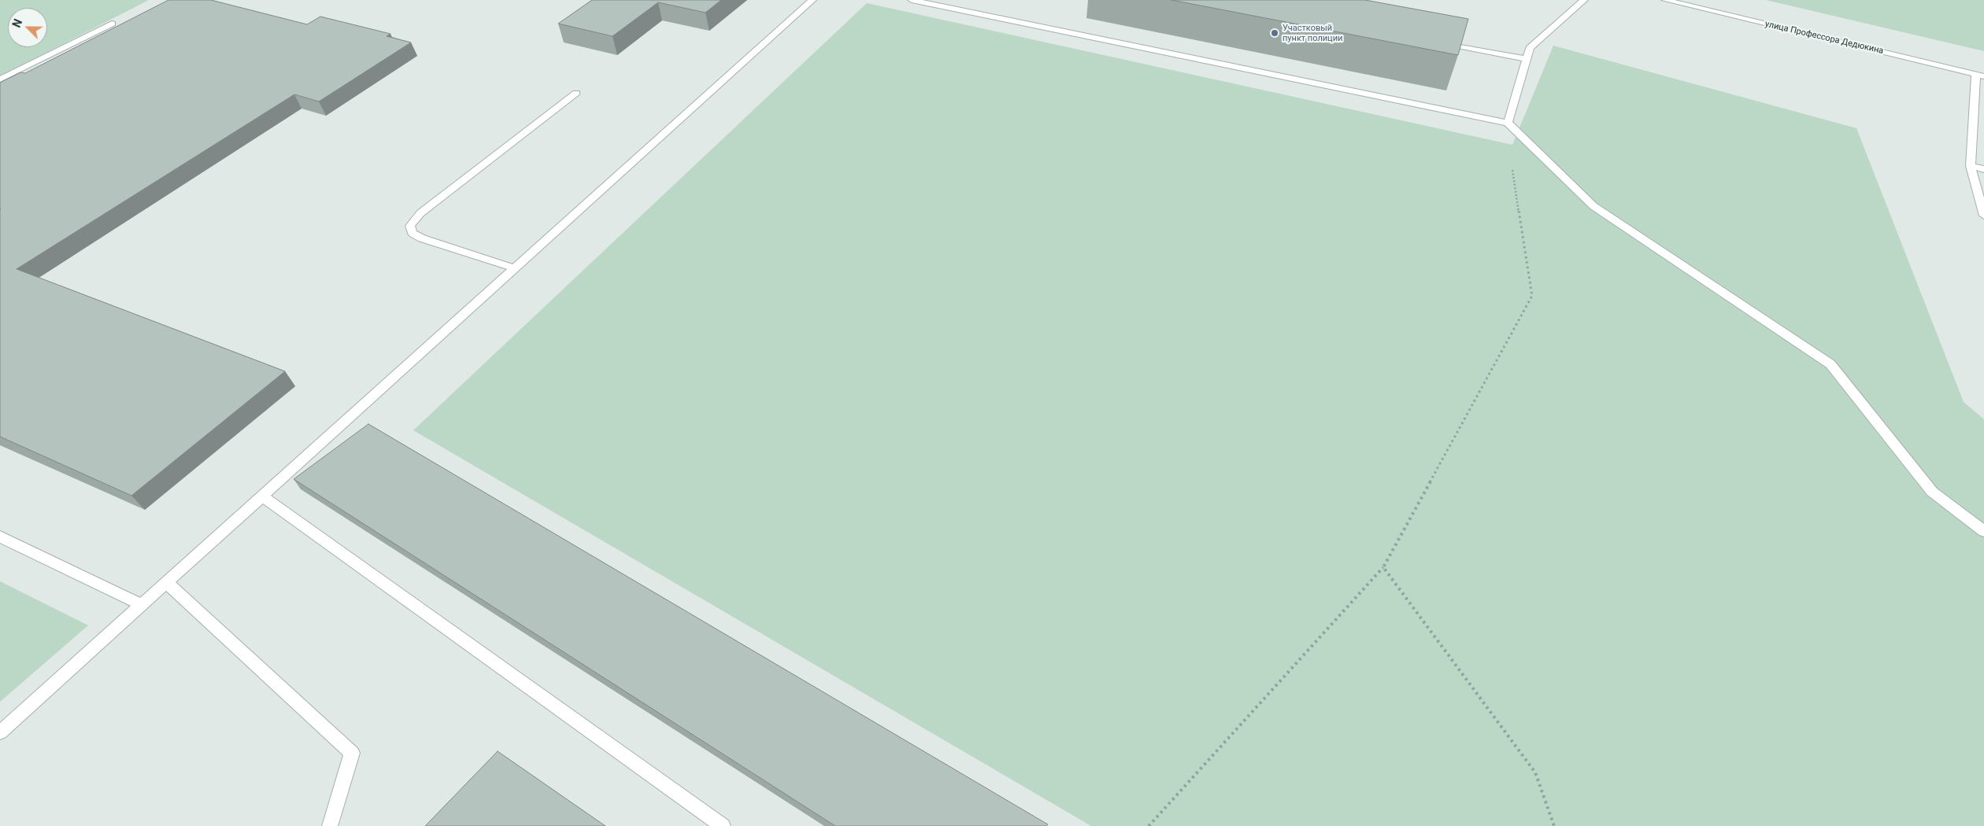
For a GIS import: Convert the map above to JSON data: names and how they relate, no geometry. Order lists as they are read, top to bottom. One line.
{"streets":{"street":["улица Профессора Дедюкина"]},"places":["Участковый пункт полиции"],"north":"top left"}
